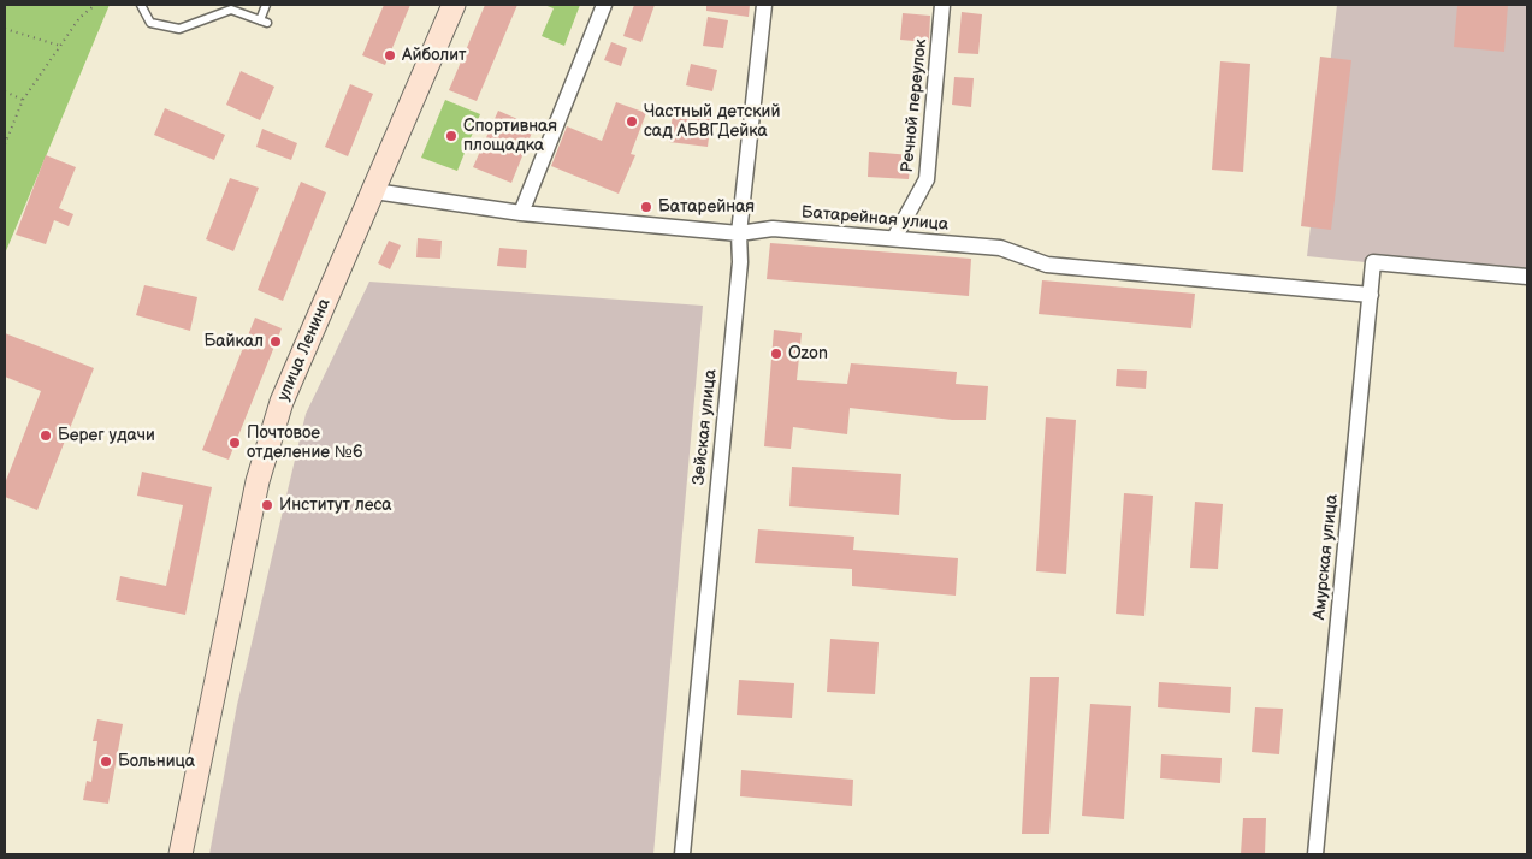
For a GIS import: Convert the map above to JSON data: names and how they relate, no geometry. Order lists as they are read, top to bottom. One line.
{"streets":{"main road":["улица Ленина"],"street":["Речной переулок","Батарейная улица","Зейская улица","Амурская улица"]},"crossings":[["Речной переулок","Батарейная улица"],["Батарейная улица","улица Ленина"],["Батарейная улица","Зейская улица"],["Батарейная улица","Амурская улица"]],"places":["Айболит","Частный детский сад АБВГДейка","Спортивная площадка","Батарейная","Байкал","Ozon","Берег удачи","Почтовое отделение №6","Институт леса","Больница"]}
